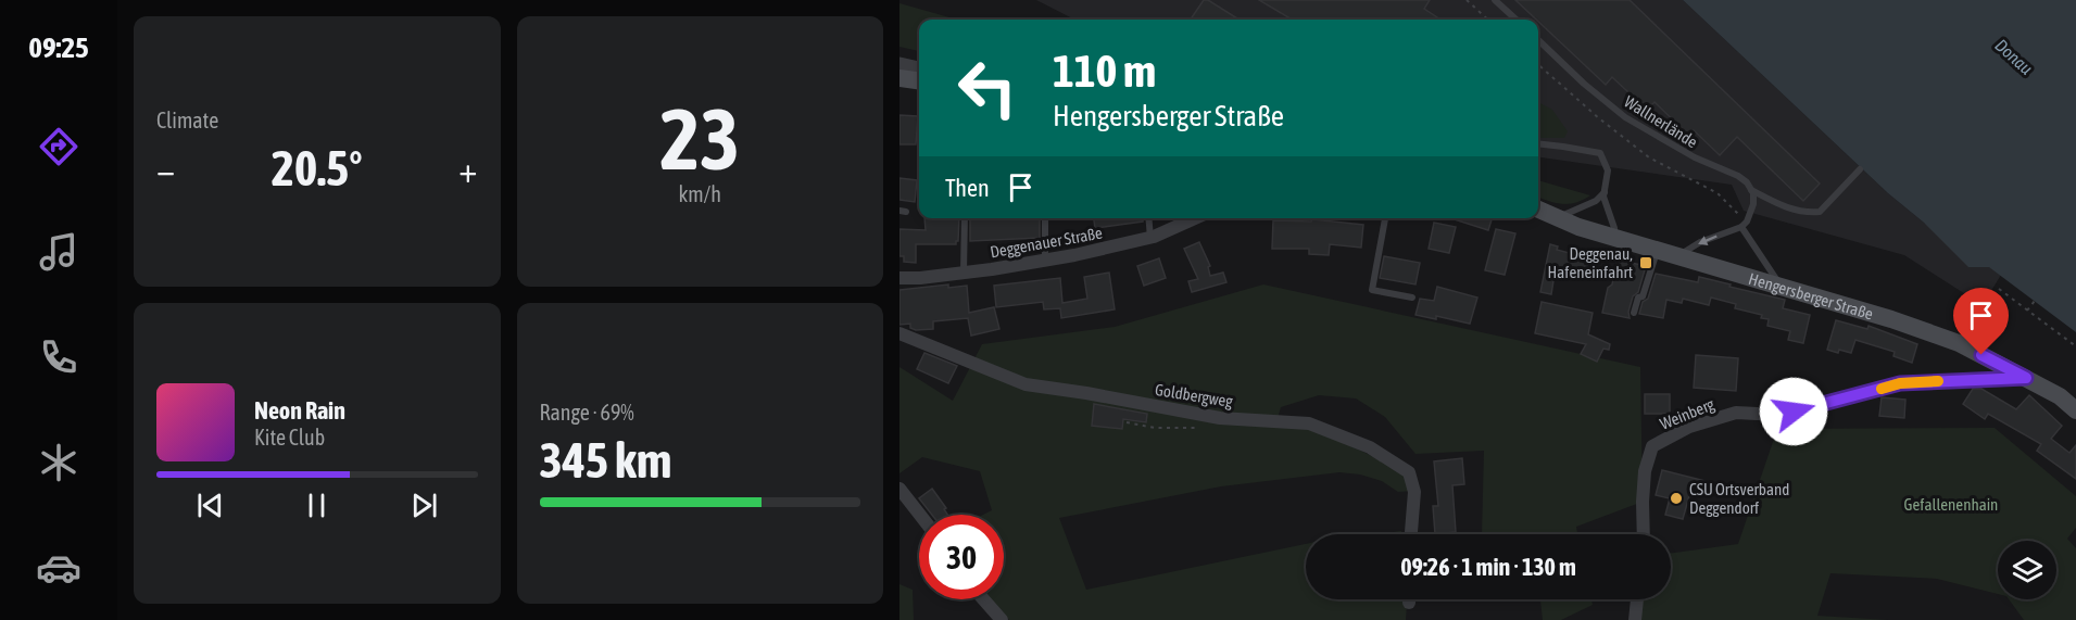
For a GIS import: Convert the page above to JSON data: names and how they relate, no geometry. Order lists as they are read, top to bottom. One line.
{"streets":{"main road":["Hengersberger Straße"],"street":["Deggenauer Straße","Goldbergweg","Weinberg"],"lane":["Wallnerlände"]},"crossings":[["Hengersberger Straße","Weinberg"]],"water":["Donau"],"parks":["Gefallenenhain"],"places":{"transit":["Deggenau, Hafeneinfahrt"],"other":["CSU Ortsverband Deggendorf"]},"page":{"tabs":"09:25","tile":["Climate",["23","km/h"],["Range · 69%","345 km"]],"turn":["110 m","Hengersberger Straße"],"heat":["−","20.5°","+"],"then":"Then","song":["Neon Rain","Kite Club"],"limit":"30","trip":"09:26 · 1 min · 130 m"}}
